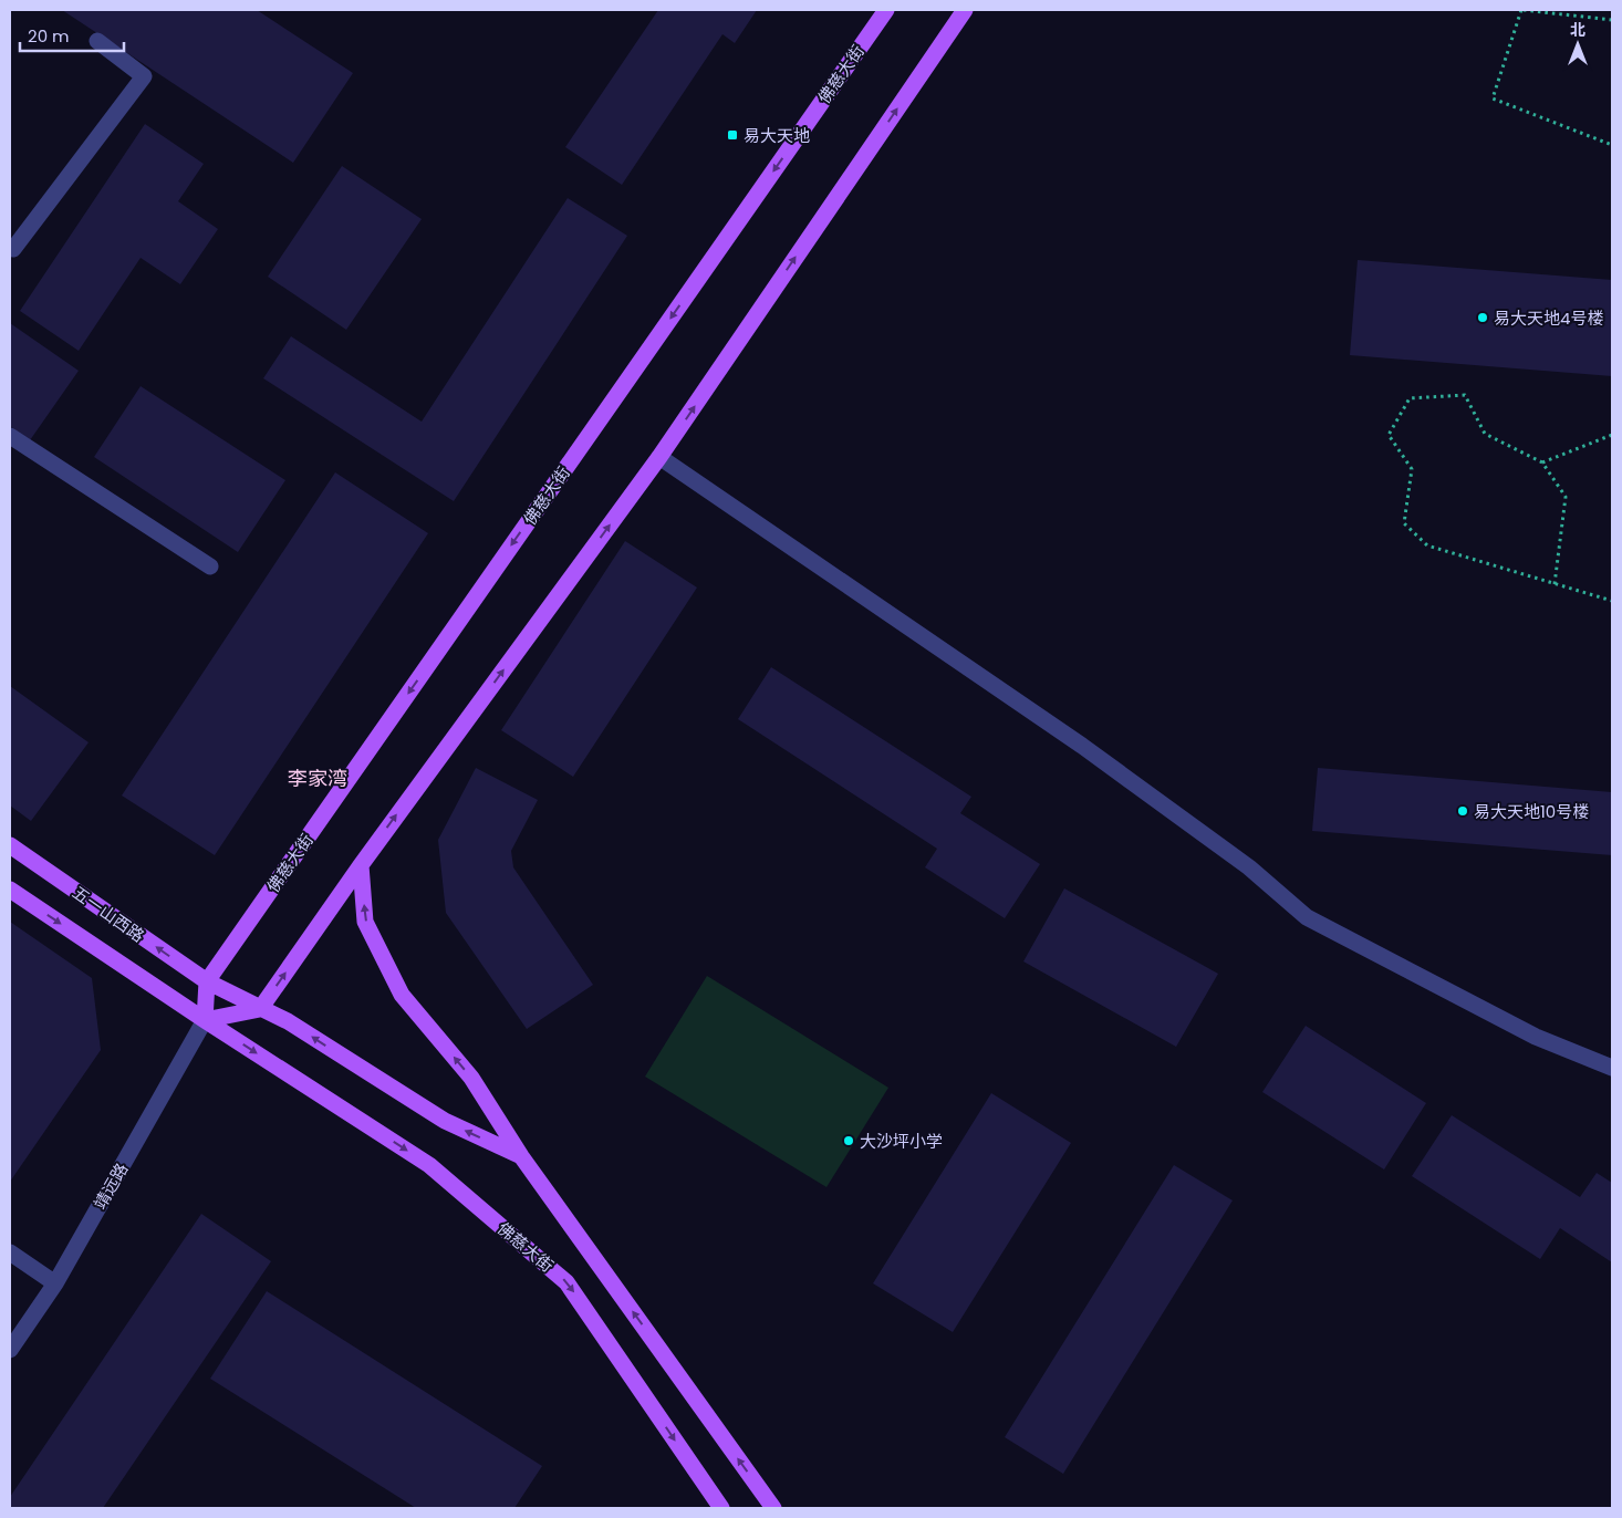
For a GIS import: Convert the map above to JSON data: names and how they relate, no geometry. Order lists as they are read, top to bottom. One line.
{"streets":{"main road":["佛慈大街","五一山西路"],"street":["靖远路"]},"crossings":[["佛慈大街","五一山西路"],["佛慈大街","靖远路"],["五一山西路","靖远路"]],"districts":["李家湾"],"places":{"transit":["易大天地"],"other":["易大天地4号楼","易大天地10号楼","大沙坪小学"]},"scale_bar":"20 m","north":"top"}
